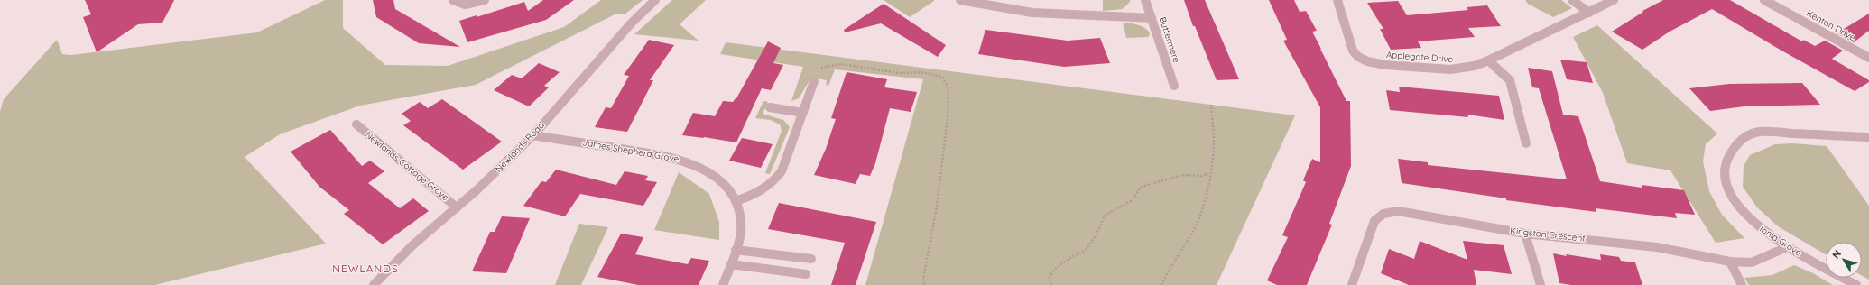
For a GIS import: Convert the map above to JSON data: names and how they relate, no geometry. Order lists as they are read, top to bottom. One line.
{"streets":{"street":["Kenton Drive","Buttermere","Applegate Drive","Newlands Road","James Shepherd Grove","Newlands Cottage Grove","Kingston Crescent","Ionia Grove"]},"crossings":[["Newlands Road","James Shepherd Grove"],["Newlands Road","Newlands Cottage Grove"],["Kingston Crescent","Ionia Grove"]],"districts":["NEWLANDS"],"north":"top left"}
